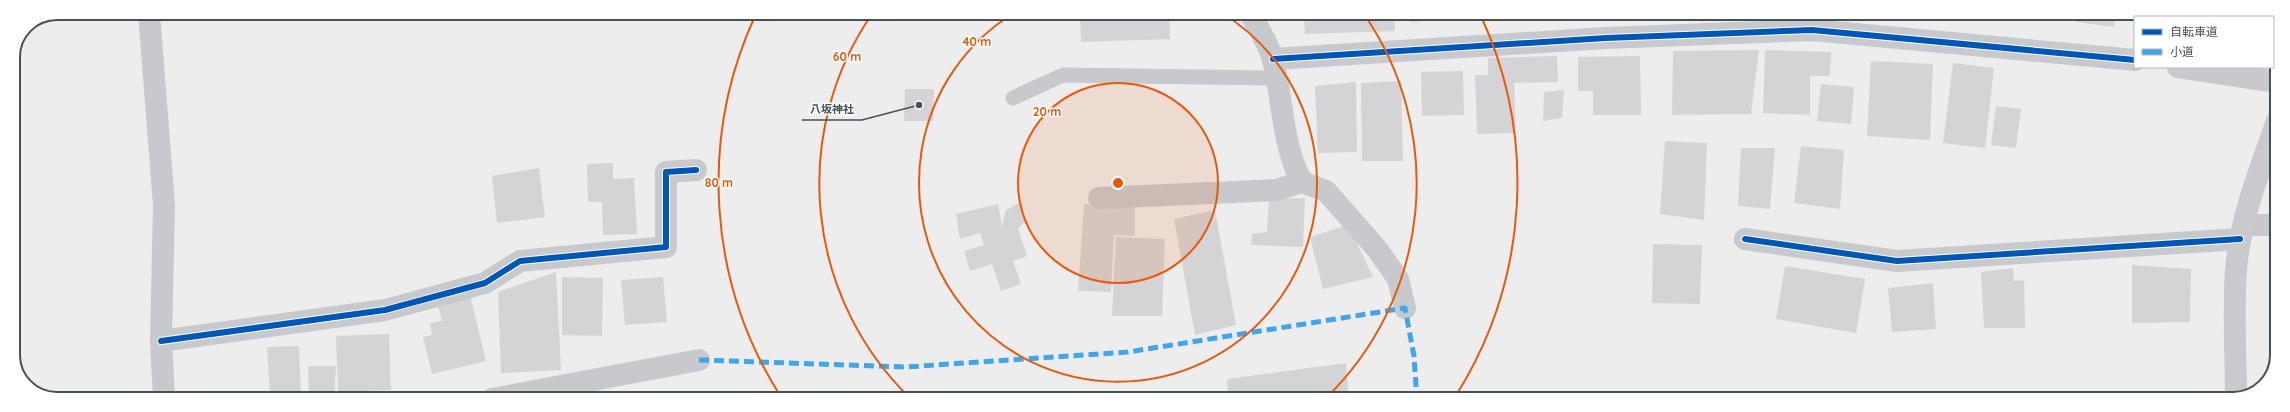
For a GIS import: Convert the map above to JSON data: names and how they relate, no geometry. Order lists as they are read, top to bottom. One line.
{"places":["八坂神社"],"legend":["自転車道","小道"],"rings":["40 m","60 m","20 m","80 m"]}
